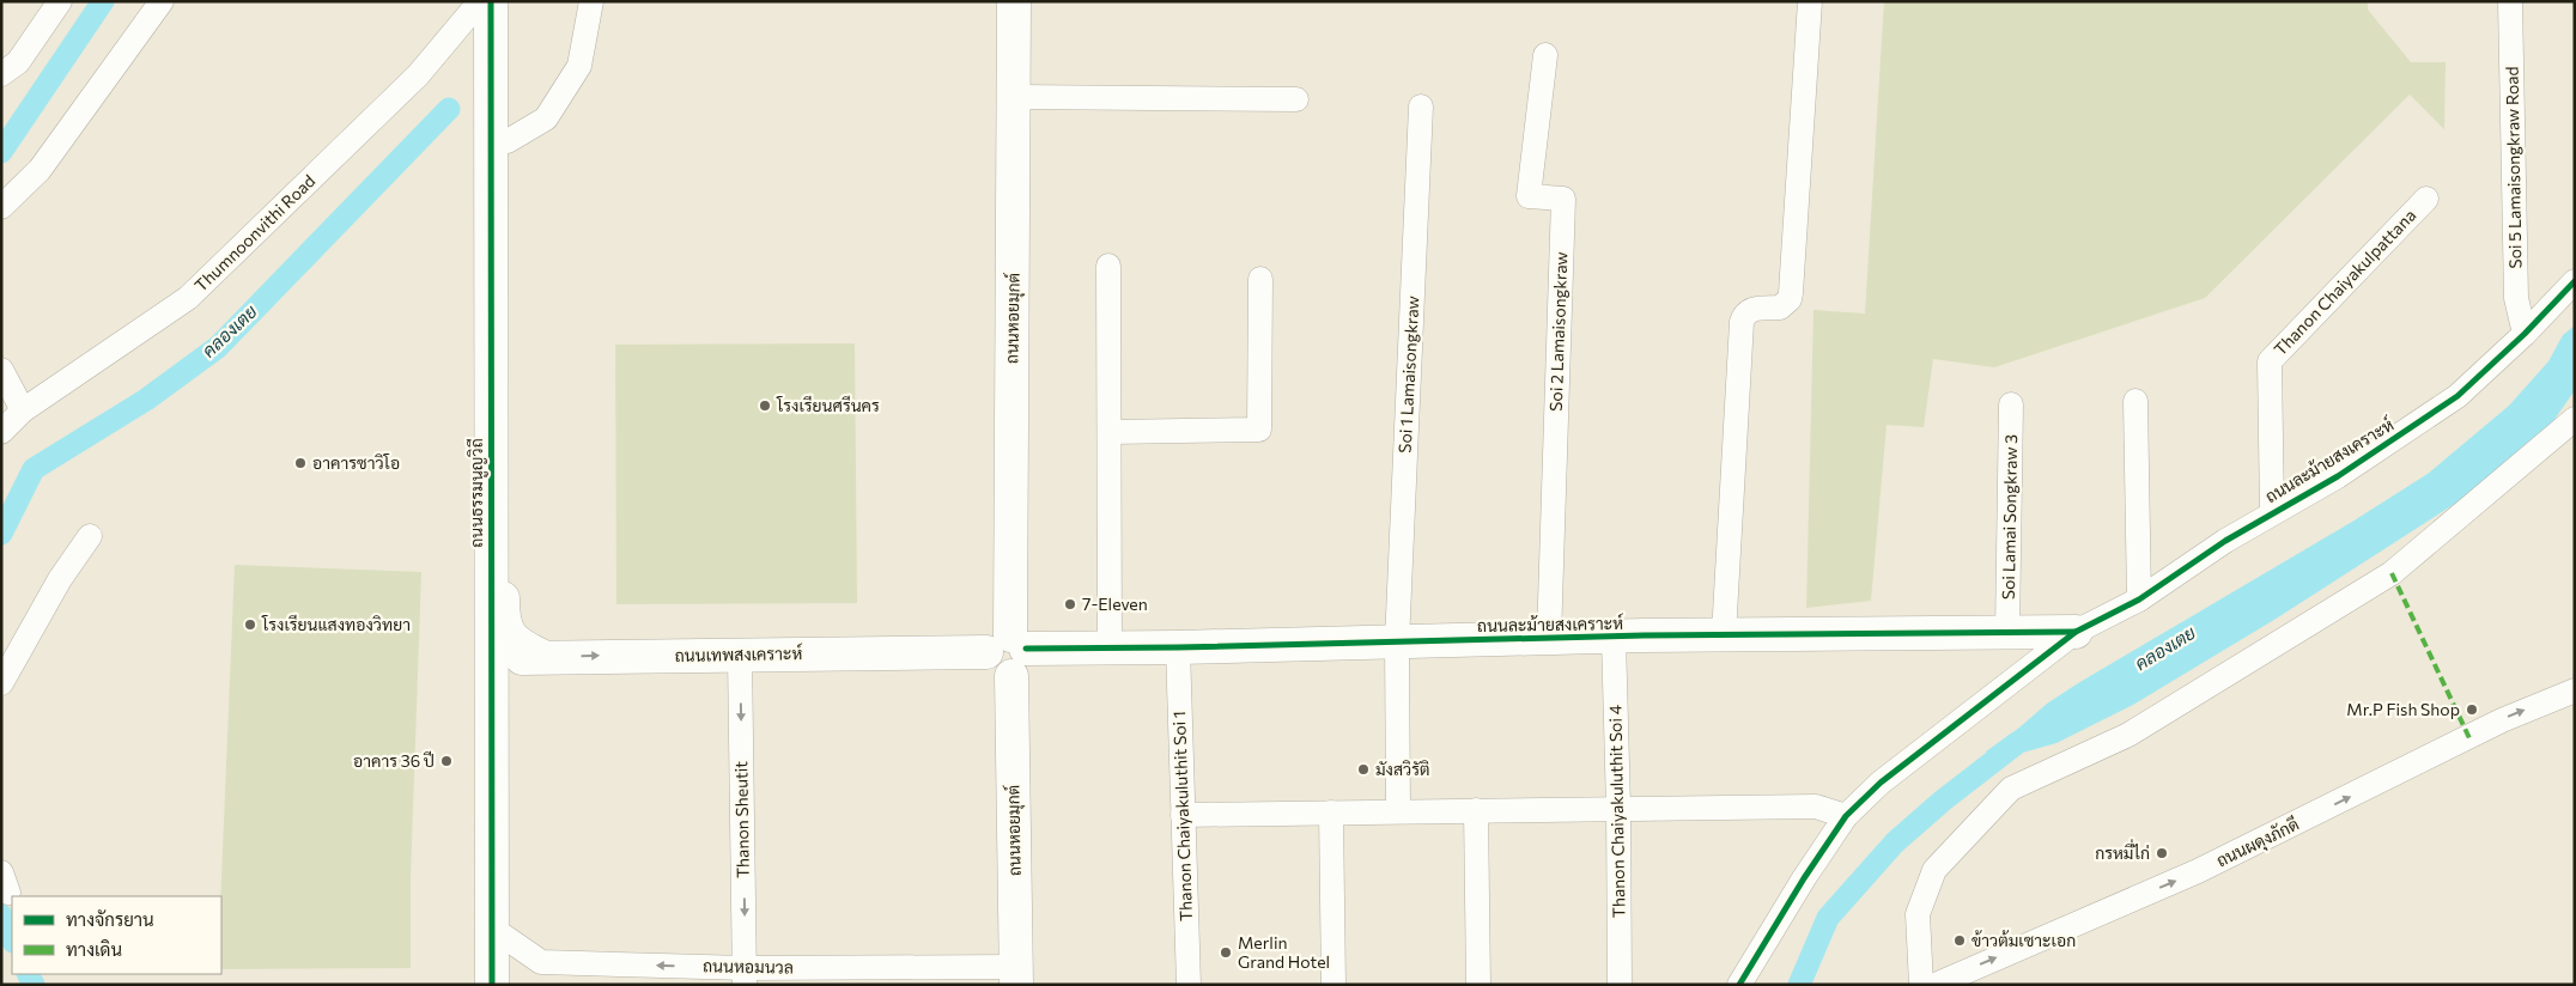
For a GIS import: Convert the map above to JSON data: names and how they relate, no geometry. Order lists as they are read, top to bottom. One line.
{"streets":{"street":["Soi 5 Lamaisongkraw Road","Thumnoonvithi Road","Thanon Chaiyakulpattana","ถนนหอยมุกต์","Soi 2 Lamaisongkraw","Soi 1 Lamaisongkraw","ถนนละม้ายสงเคราะห์","ถนนธรรมนูญวิถี","Soi Lamai Songkraw 3","ถนนเทพสงเคราะห์","Thanon Chaiyakuluthit Soi 4","Thanon Chaiyakuluthit Soi 1","Thanon Sheutit","ถนนผดุงภักดี","ถนนหอมนวล"]},"crossings":[["Soi 5 Lamaisongkraw Road","ถนนละม้ายสงเคราะห์"],["Thanon Chaiyakulpattana","ถนนละม้ายสงเคราะห์"],["ถนนหอยมุกต์","ถนนละม้ายสงเคราะห์"],["ถนนหอยมุกต์","ถนนเทพสงเคราะห์"],["ถนนหอยมุกต์","ถนนหอมนวล"],["Soi 2 Lamaisongkraw","ถนนละม้ายสงเคราะห์"],["Soi 1 Lamaisongkraw","ถนนละม้ายสงเคราะห์"],["ถนนละม้ายสงเคราะห์","Soi Lamai Songkraw 3"],["ถนนละม้ายสงเคราะห์","ถนนเทพสงเคราะห์"],["ถนนละม้ายสงเคราะห์","Thanon Chaiyakuluthit Soi 4"],["ถนนละม้ายสงเคราะห์","Thanon Chaiyakuluthit Soi 1"],["ถนนธรรมนูญวิถี","ถนนเทพสงเคราะห์"],["ถนนธรรมนูญวิถี","ถนนหอมนวล"],["ถนนเทพสงเคราะห์","Thanon Sheutit"],["Thanon Sheutit","ถนนหอมนวล"]],"one_way":["ถนนเทพสงเคราะห์","Thanon Sheutit","ถนนหอมนวล"],"water":["คลองเตย"],"places":["โรงเรียนศรีนคร","อาคารซาวิโอ","7-Eleven","โรงเรียนแสงทองวิทยา","Mr.P Fish Shop","อาคาร 36 ปี","มังสวิรัติ","กรหมี่ไก่","ข้าวต้มเซาะเอก","Merlin Grand Hotel"],"legend":["ทางจักรยาน","ทางเดิน"]}
